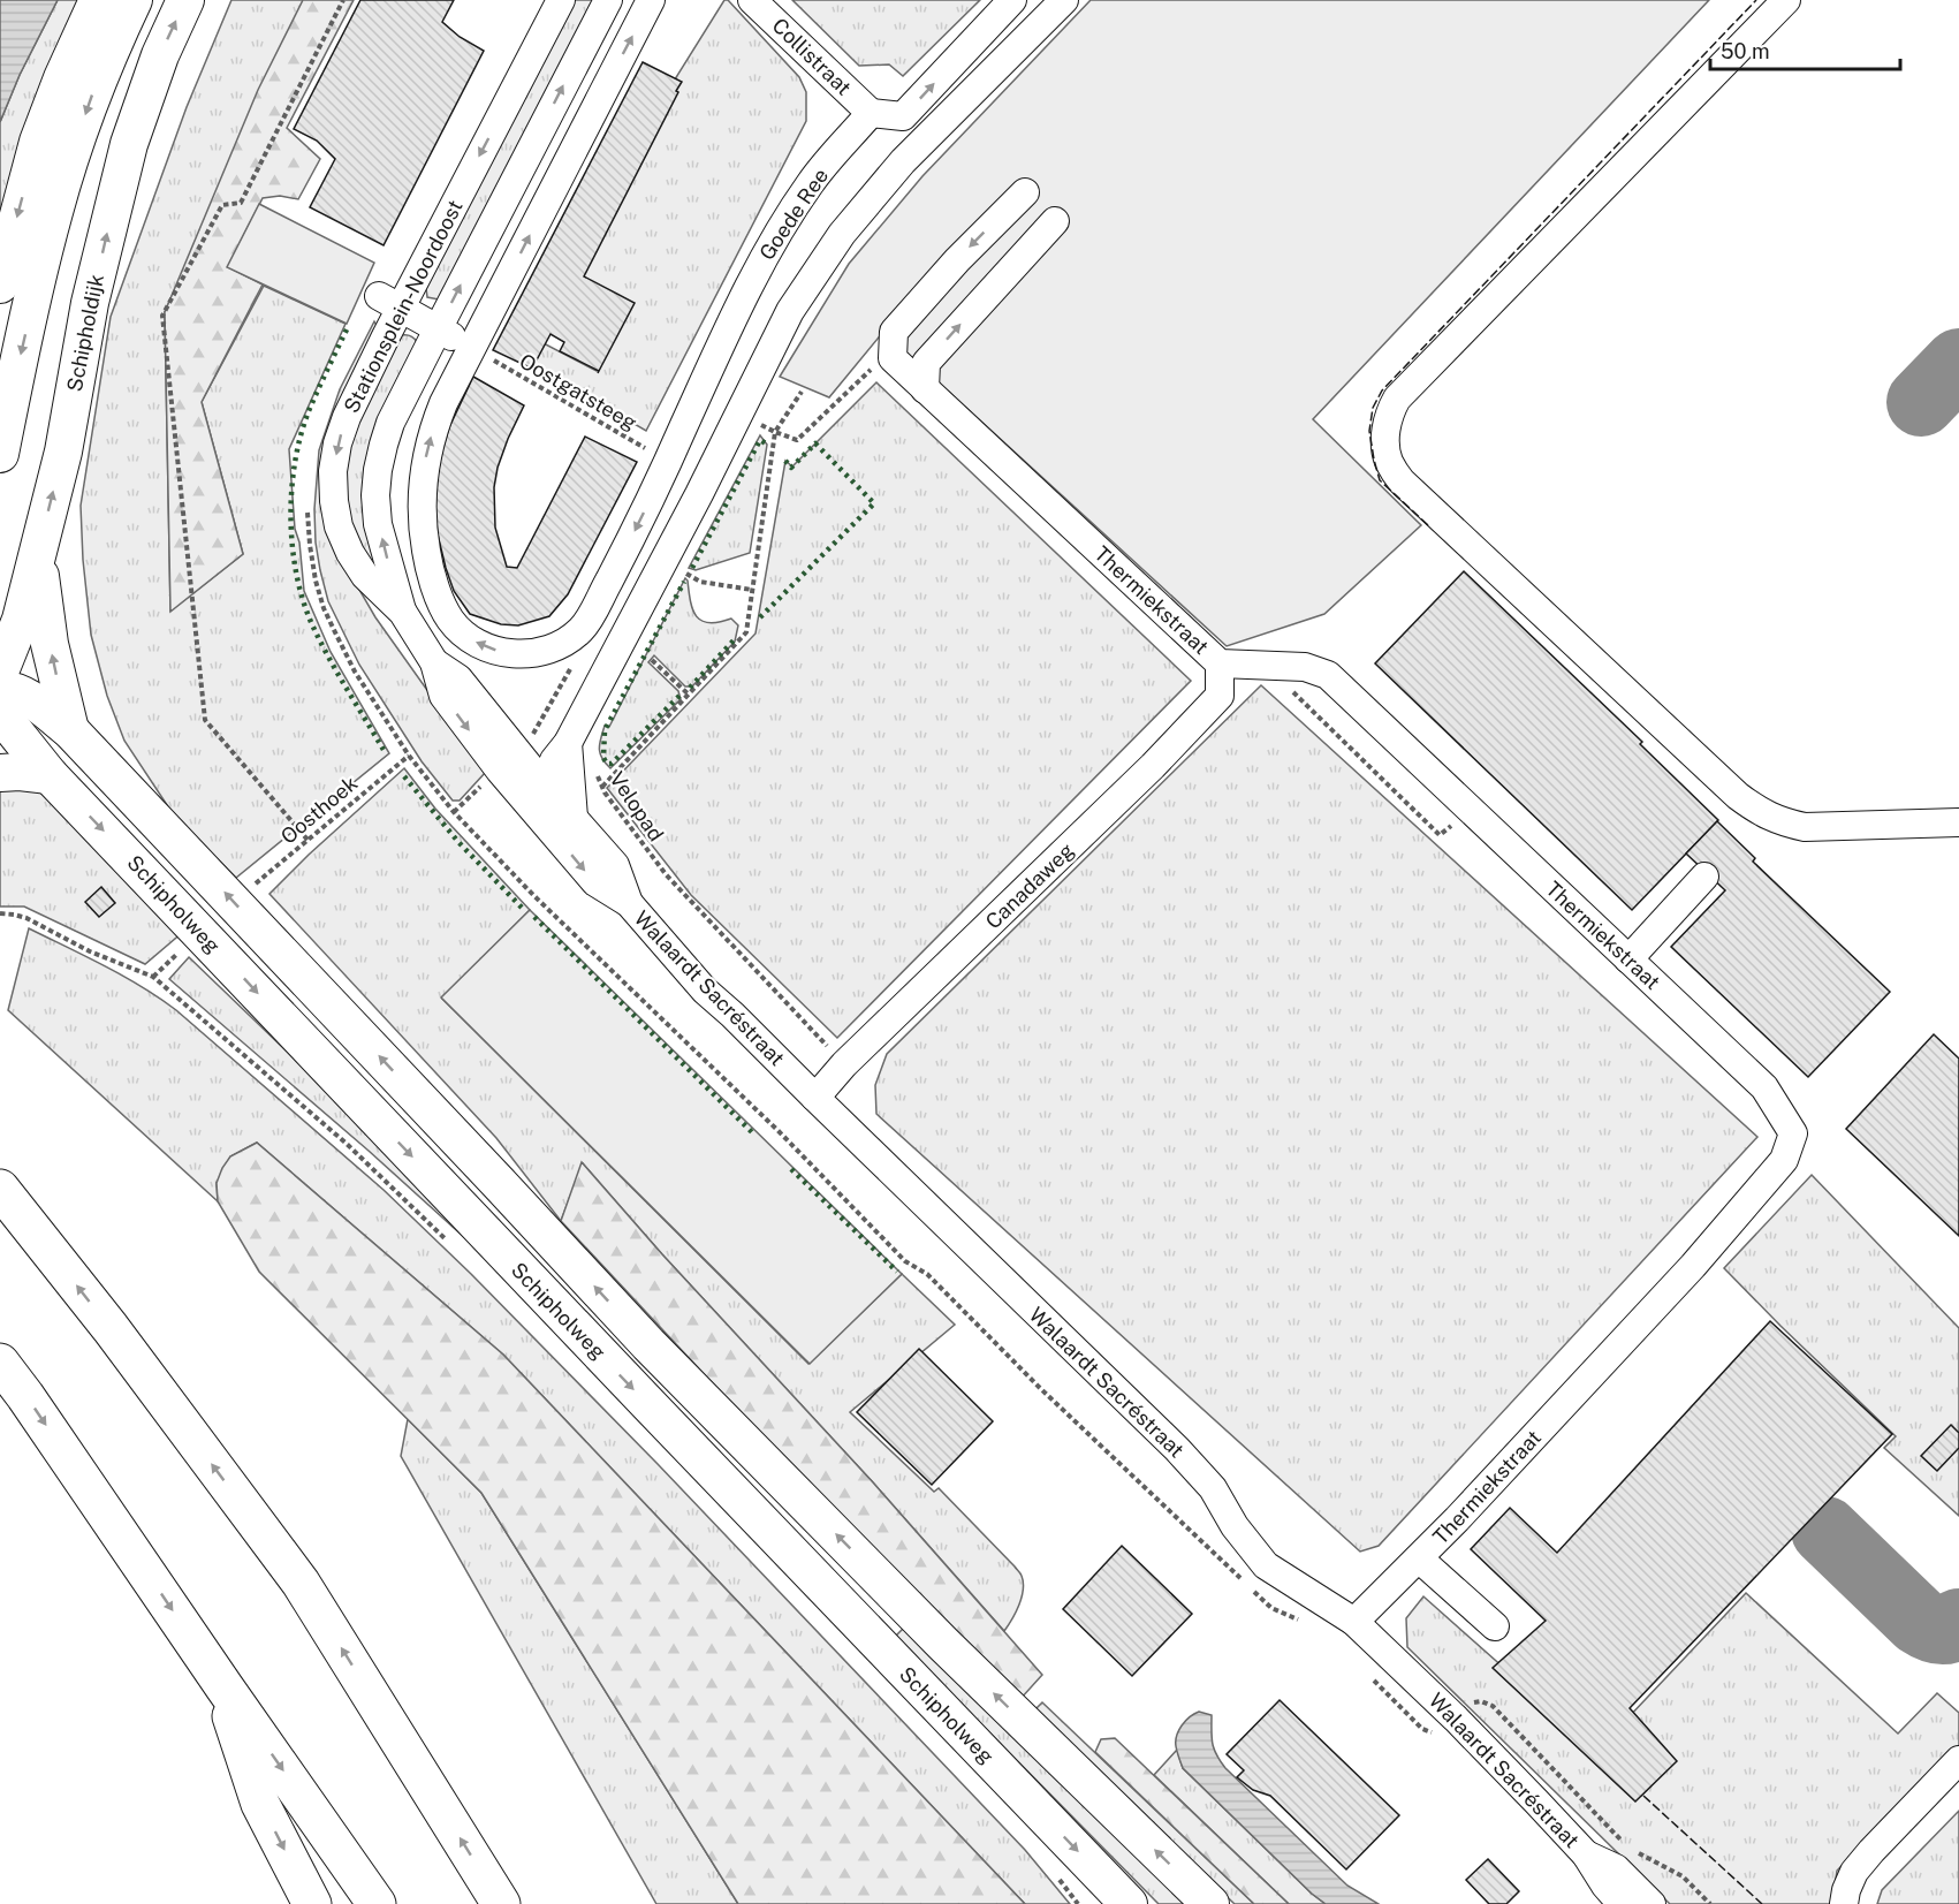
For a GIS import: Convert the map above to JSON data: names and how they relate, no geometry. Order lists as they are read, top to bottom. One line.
{"streets":{"main road":["Schipholdijk","Schipholweg"],"street":["Collistraat","Goede Ree","Stationsplein-Noordoost","Thermiekstraat","Canadaweg","Walaardt Sacréstraat"],"path":["Oostgatsteeg","Velopad","Oosthoek"]},"crossings":[["Collistraat","Goede Ree"],["Goede Ree","Oostgatsteeg"],["Stationsplein-Noordoost","Oostgatsteeg"],["Stationsplein-Noordoost","Walaardt Sacréstraat"],["Thermiekstraat","Canadaweg"],["Thermiekstraat","Walaardt Sacréstraat"],["Velopad","Canadaweg"],["Canadaweg","Walaardt Sacréstraat"]],"scale_bar":"50 m"}
